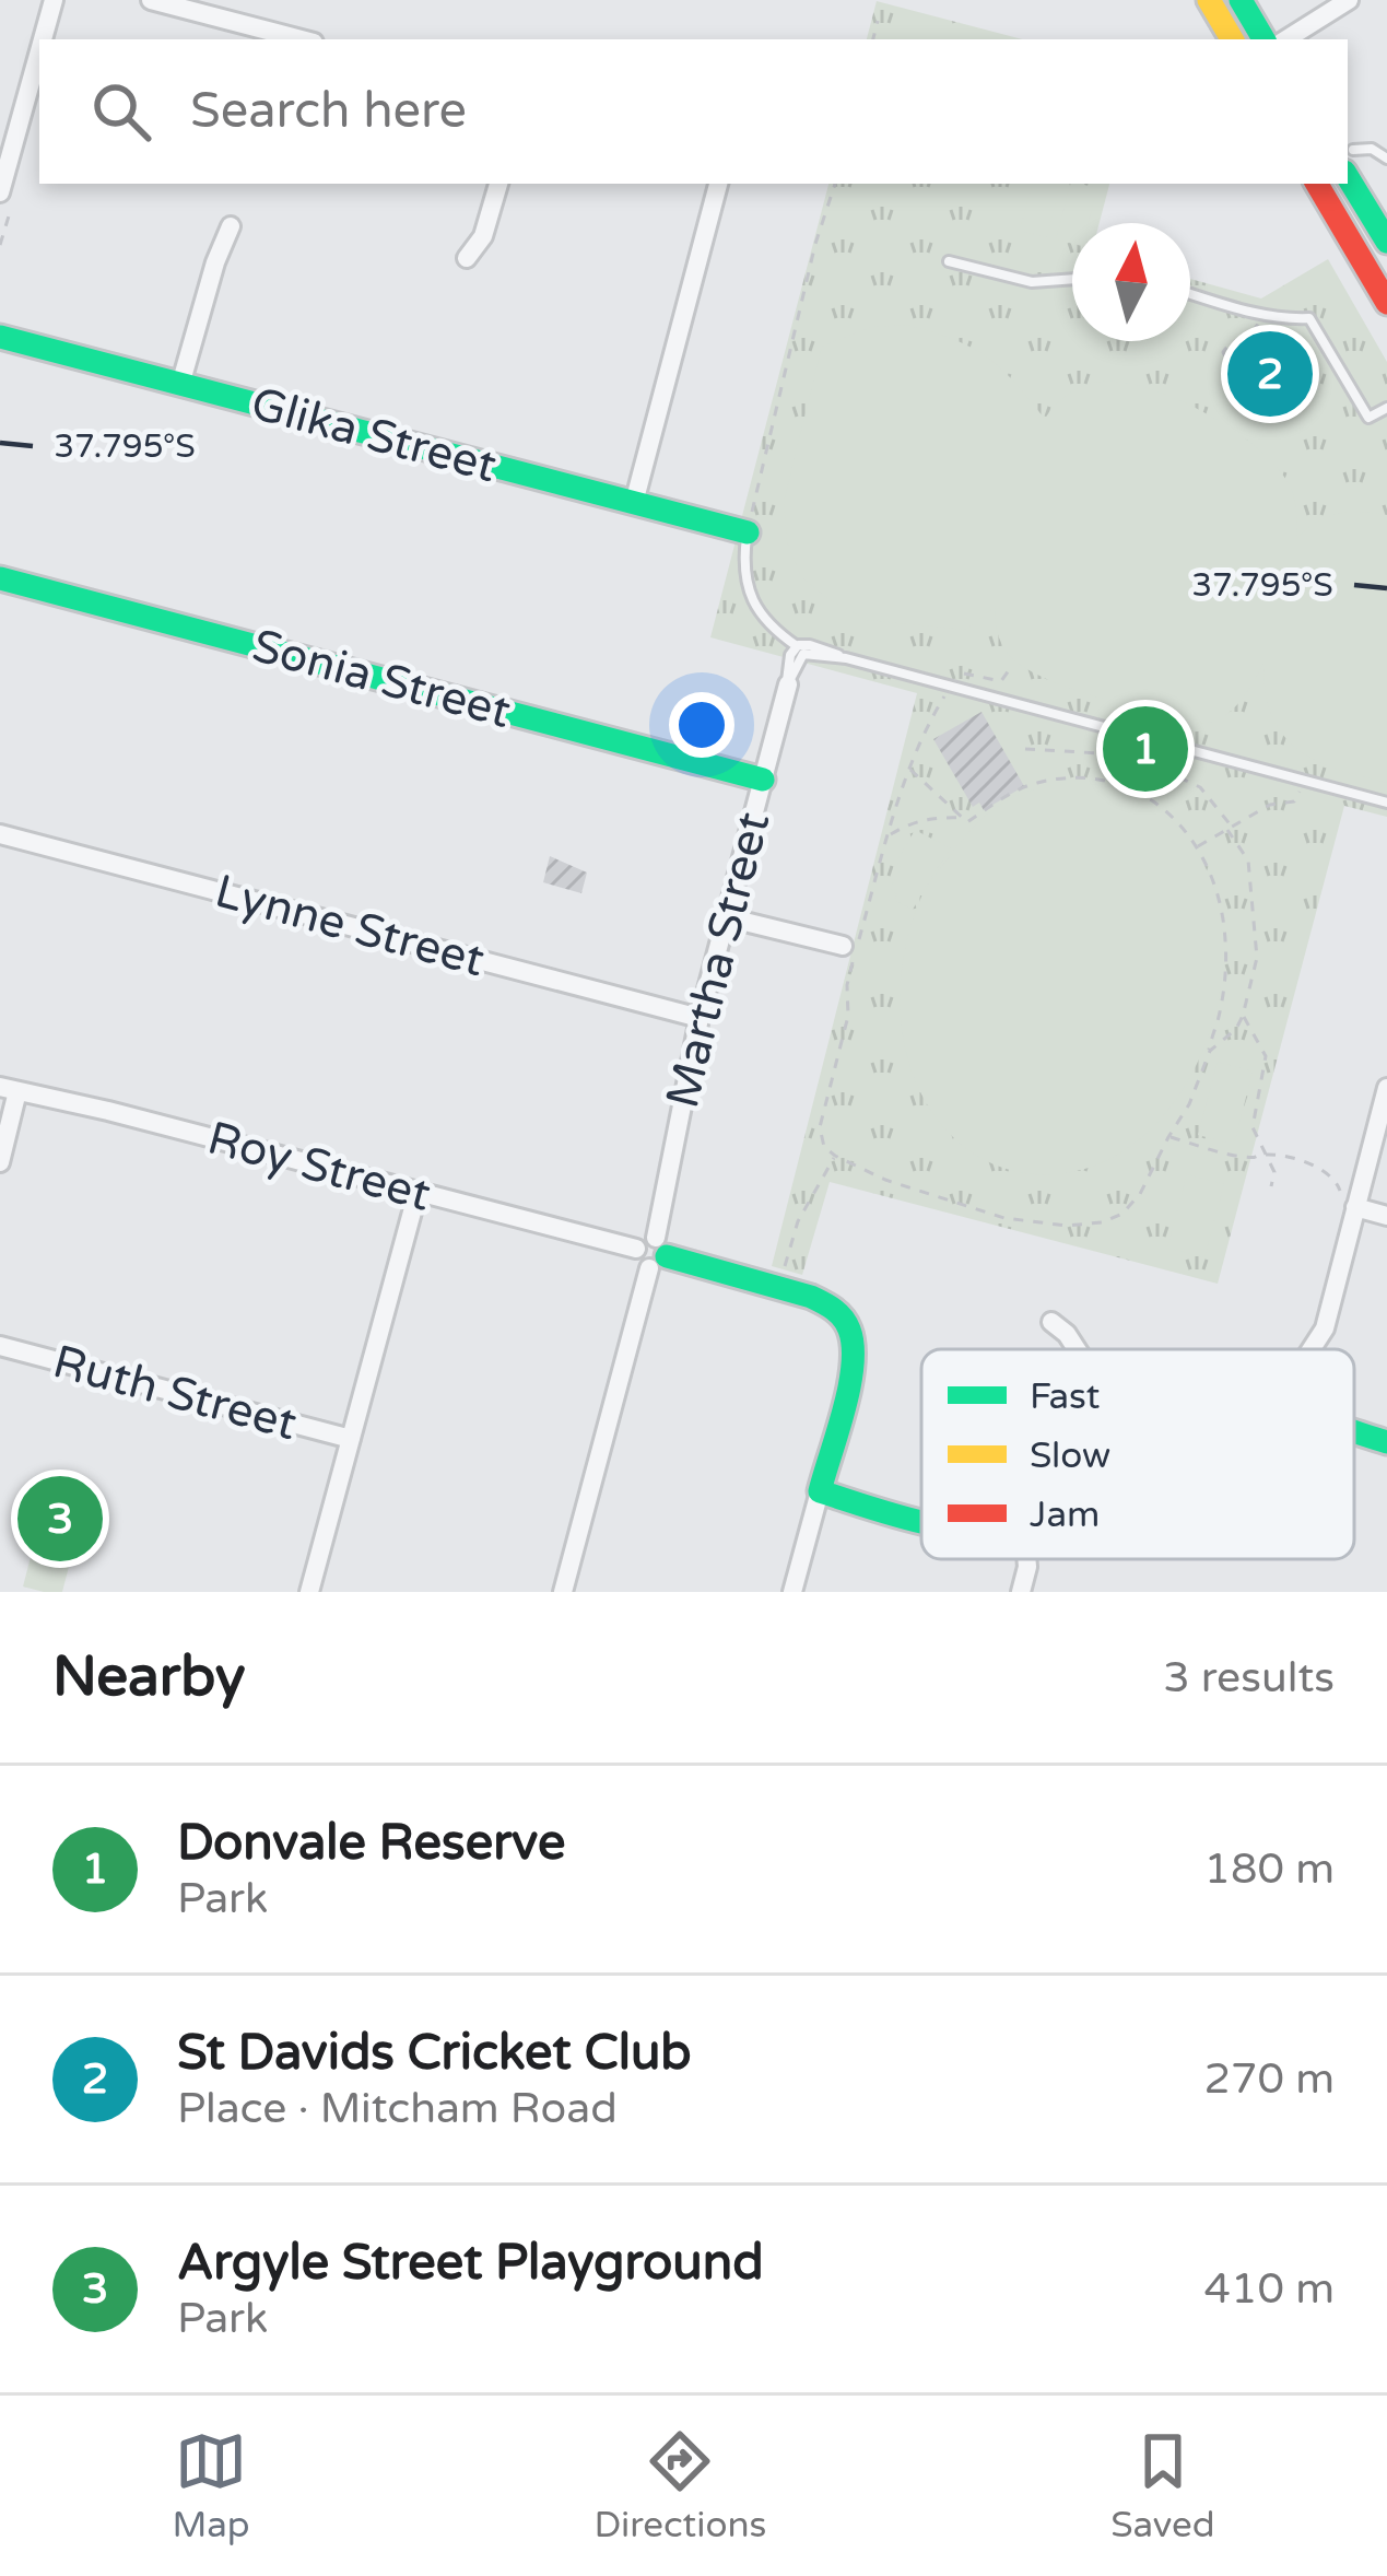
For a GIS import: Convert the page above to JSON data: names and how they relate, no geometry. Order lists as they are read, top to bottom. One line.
{"streets":{"street":["Glika Street","Sonia Street","Lynne Street","Martha Street","Roy Street","Ruth Street"]},"crossings":[["Sonia Street","Martha Street"],["Lynne Street","Martha Street"],["Martha Street","Roy Street"]],"legend":["Fast","Slow","Jam"],"north":"top","page":{"search":"Search here","pins":["2","1","3"],"heading":["Nearby","3 results"],"list":[{"mark":"1","name":"Donvale Reserve","note":"Park","value":"180 m"},{"mark":"2","name":"St Davids Cricket Club","note":"Place · Mitcham Road","value":"270 m"},{"mark":"3","name":"Argyle Street Playground","note":"Park","value":"410 m"}],"nav":["Map","Directions","Saved"]},"coordinates":["37.795°S"]}
